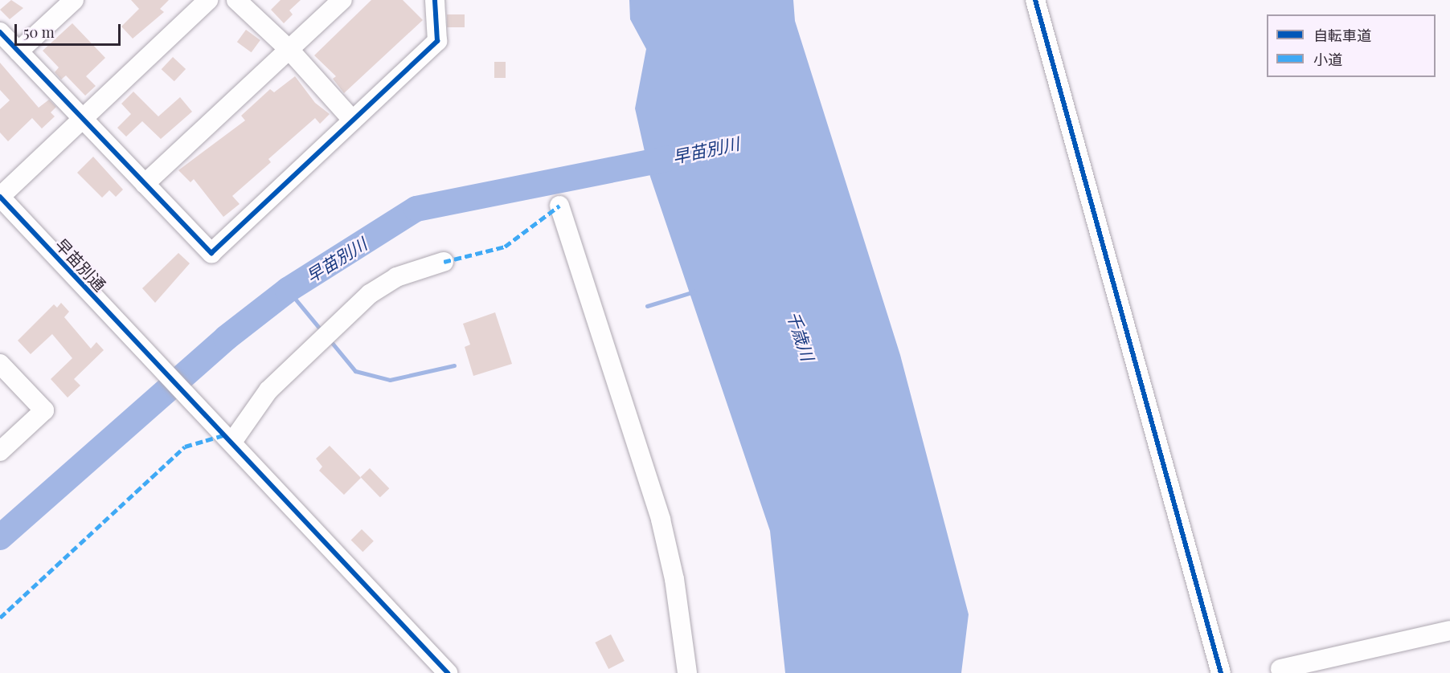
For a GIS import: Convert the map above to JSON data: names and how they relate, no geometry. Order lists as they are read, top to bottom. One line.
{"streets":{"street":["早苗別通"]},"water":["早苗別川","千歳川"],"legend":["自転車道","小道"],"scale_bar":"50 m"}
